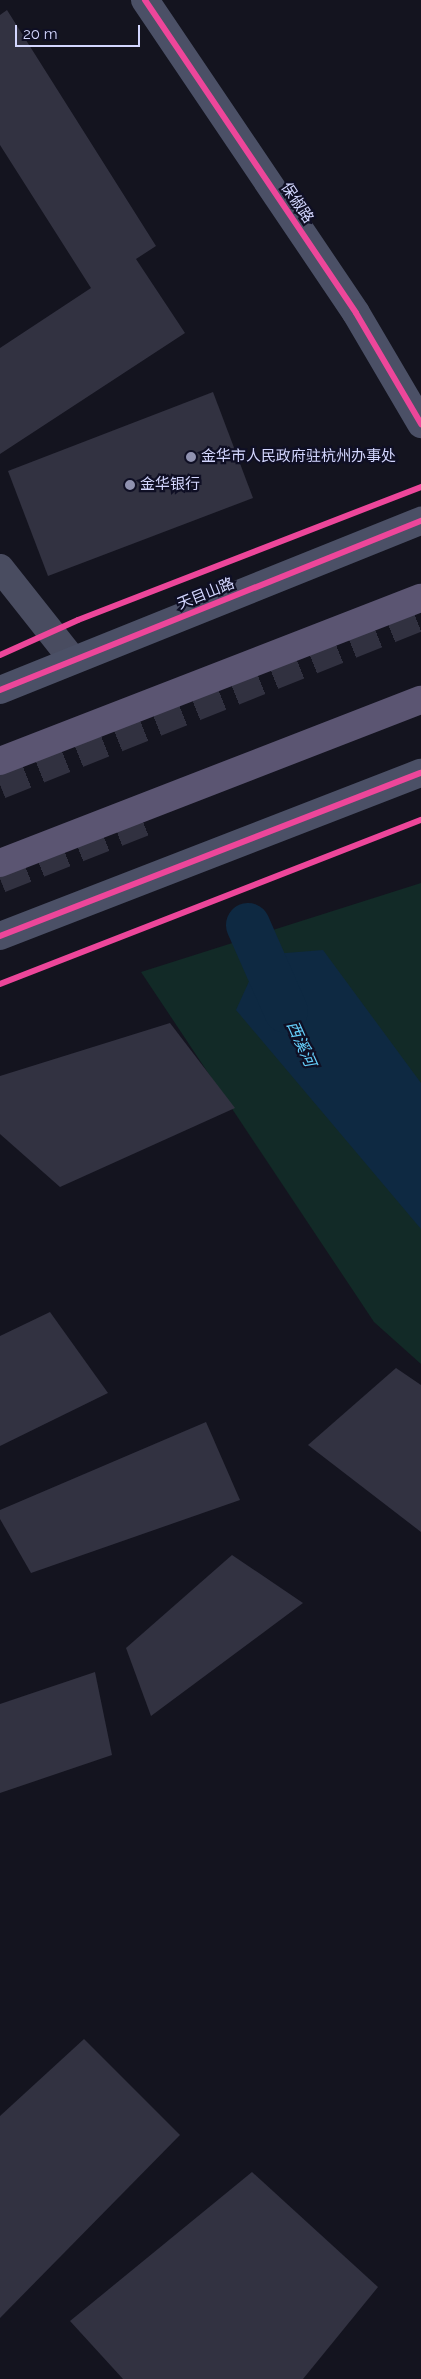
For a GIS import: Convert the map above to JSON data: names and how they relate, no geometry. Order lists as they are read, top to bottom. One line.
{"streets":{"main road":["保俶路","天目山路"]},"water":["西溪河"],"places":["金华市人民政府驻杭州办事处","金华银行"],"scale_bar":"20 m"}
